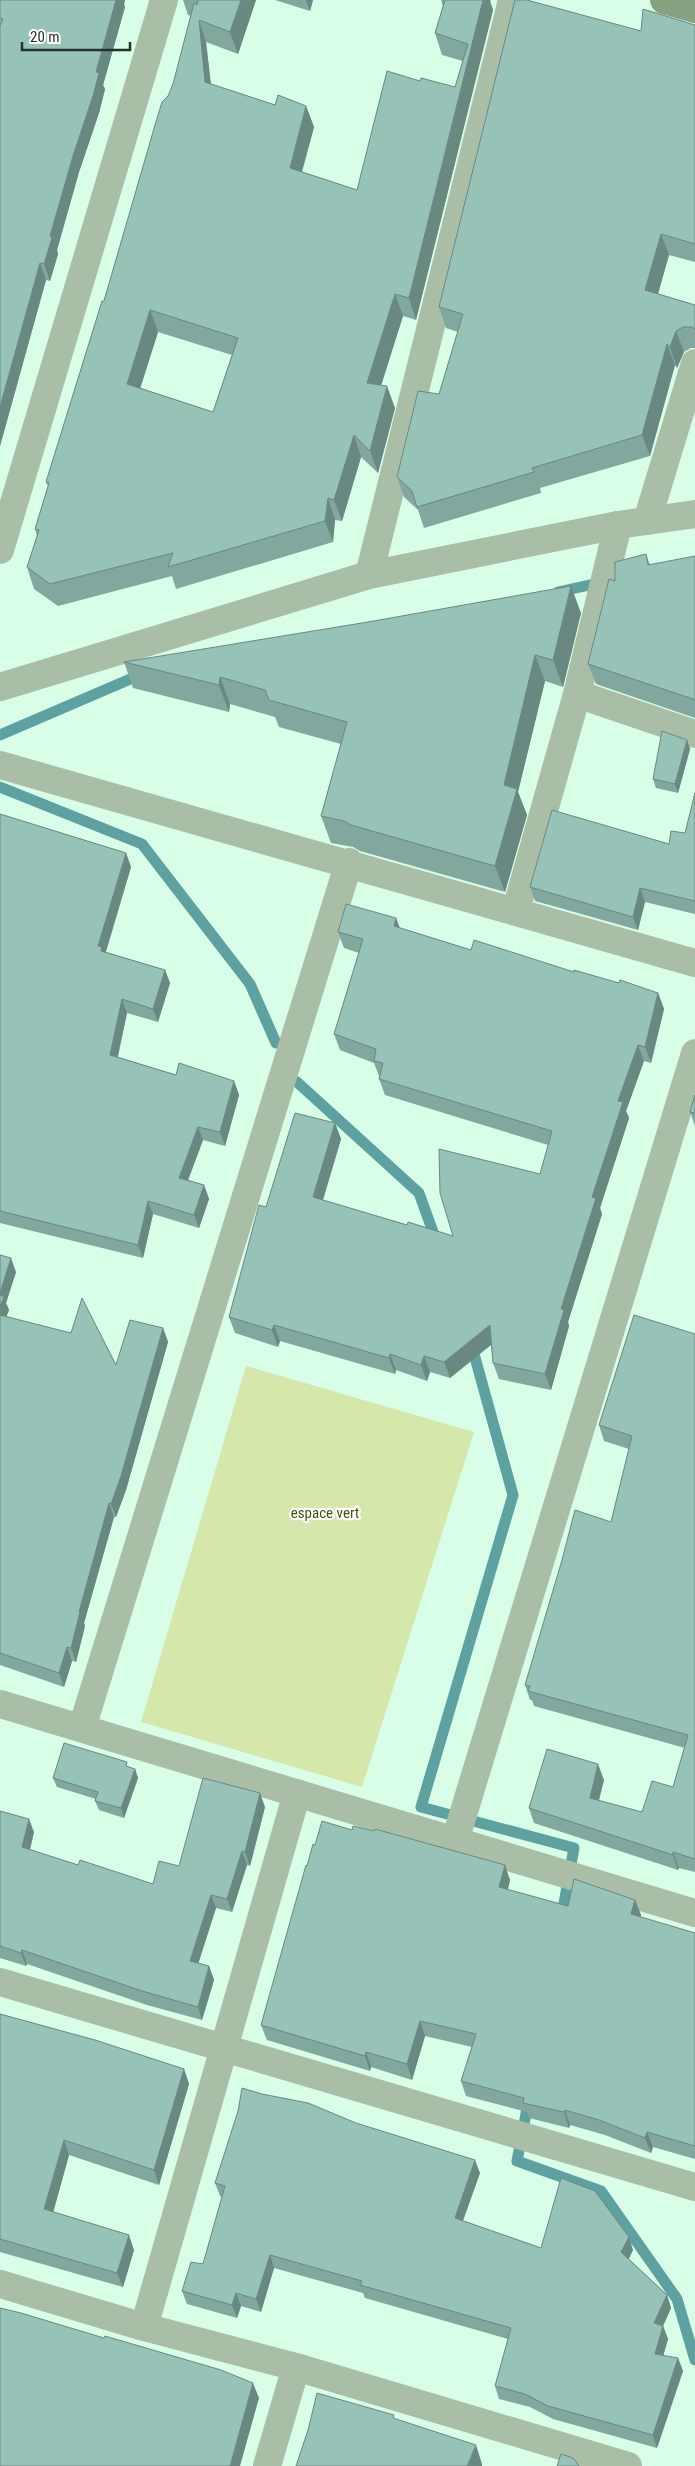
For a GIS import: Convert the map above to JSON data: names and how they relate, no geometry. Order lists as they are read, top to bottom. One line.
{"parks":["espace vert"],"scale_bar":"20 m"}
